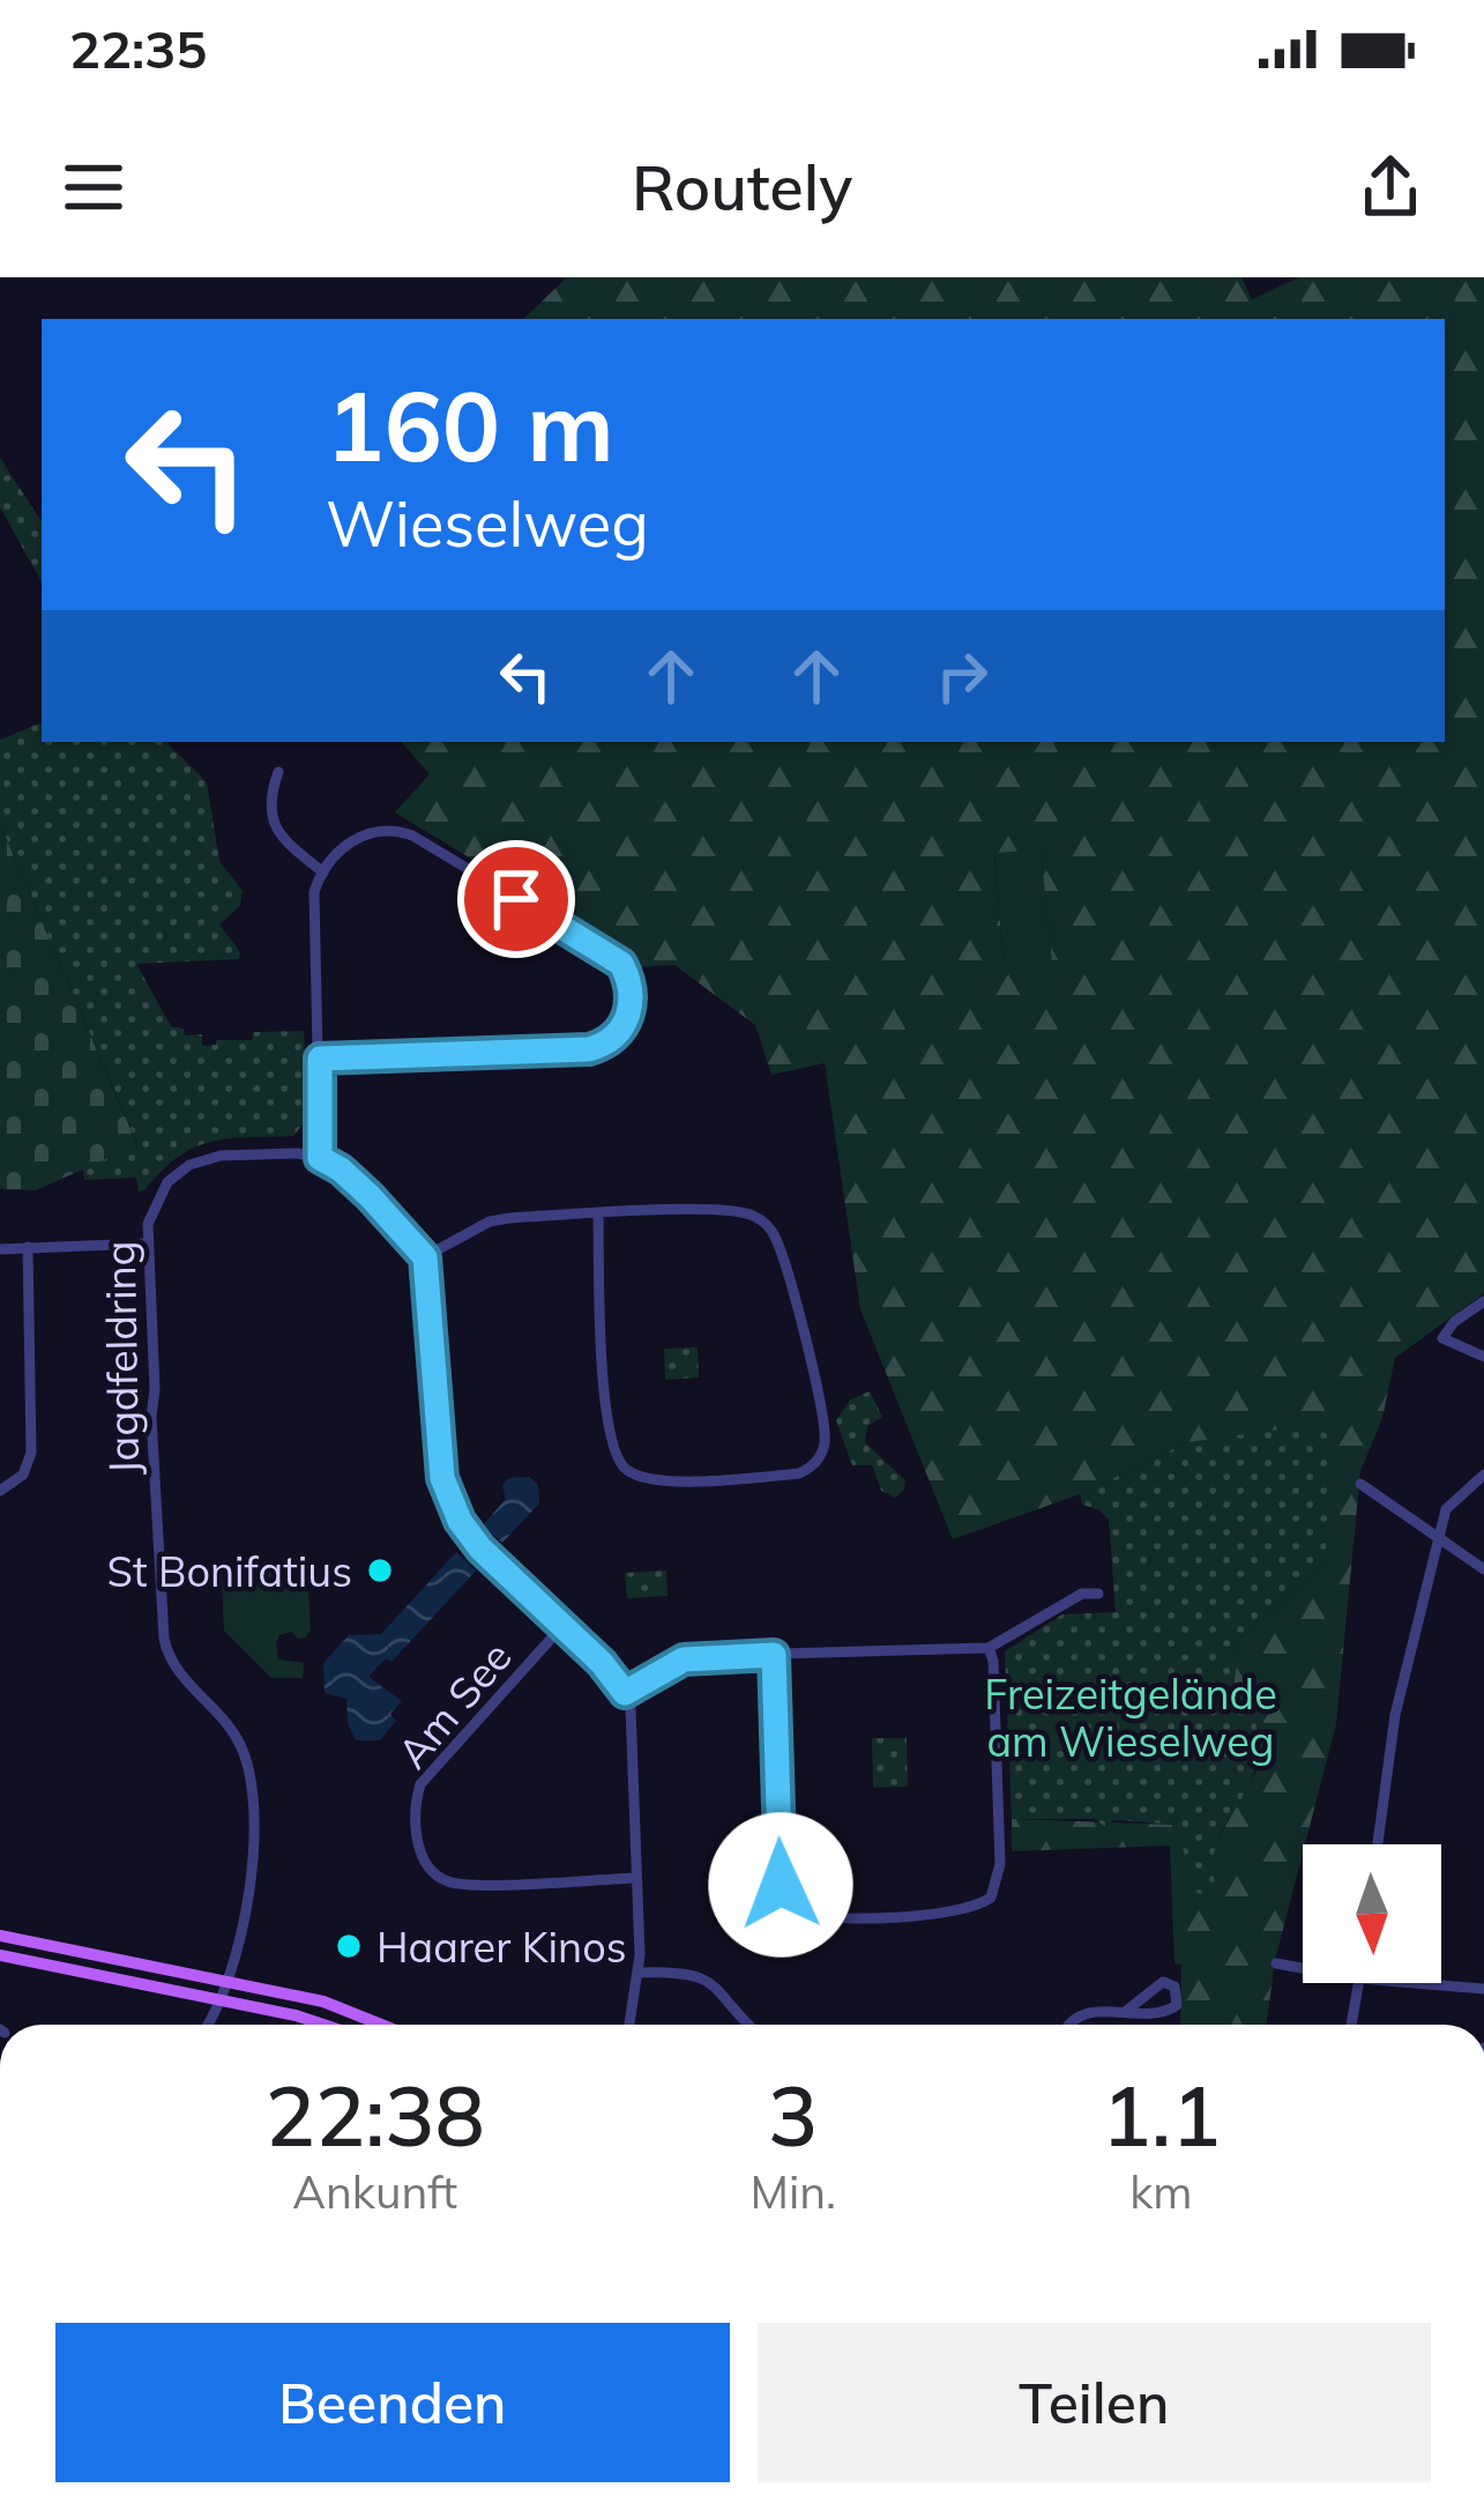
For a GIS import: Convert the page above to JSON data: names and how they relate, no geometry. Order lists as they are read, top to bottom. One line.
{"streets":{"street":["Jagdfeldring","Am See"]},"parks":["Freizeitgelände am Wieselweg"],"places":["St Bonifatius","Haarer Kinos"],"north":"bottom","page":{"status":"22:35","header":"Routely","turn":["160 m","Wieselweg"],"eta":["22:38","Ankunft","3","Min.","1.1","km"],"buttons":["Beenden","Teilen"]}}
